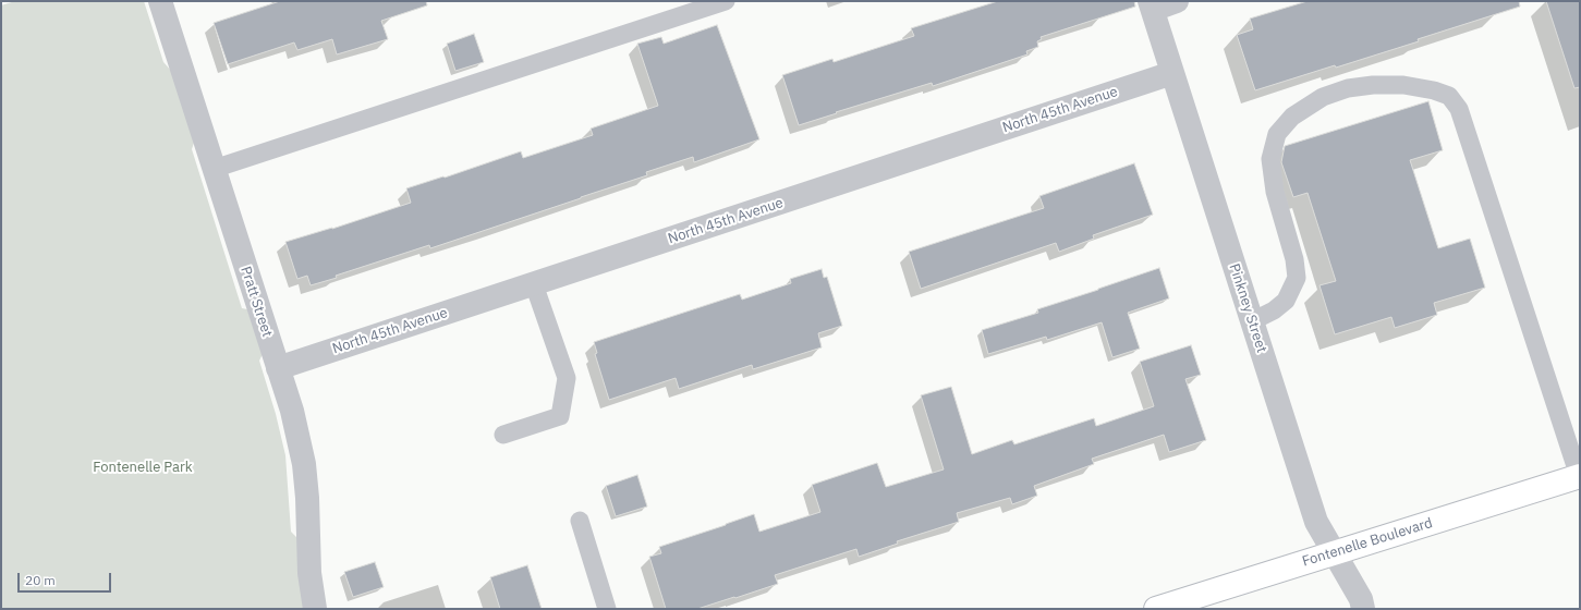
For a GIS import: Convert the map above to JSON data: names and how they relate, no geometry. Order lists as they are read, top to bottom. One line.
{"streets":{"main road":["Fontenelle Boulevard"],"street":["North 45th Avenue","Pratt Street","Pinkney Street"]},"crossings":[["North 45th Avenue","Pratt Street"],["North 45th Avenue","Pinkney Street"],["Pinkney Street","Fontenelle Boulevard"]],"parks":["Fontenelle Park"],"scale_bar":"20 m"}
